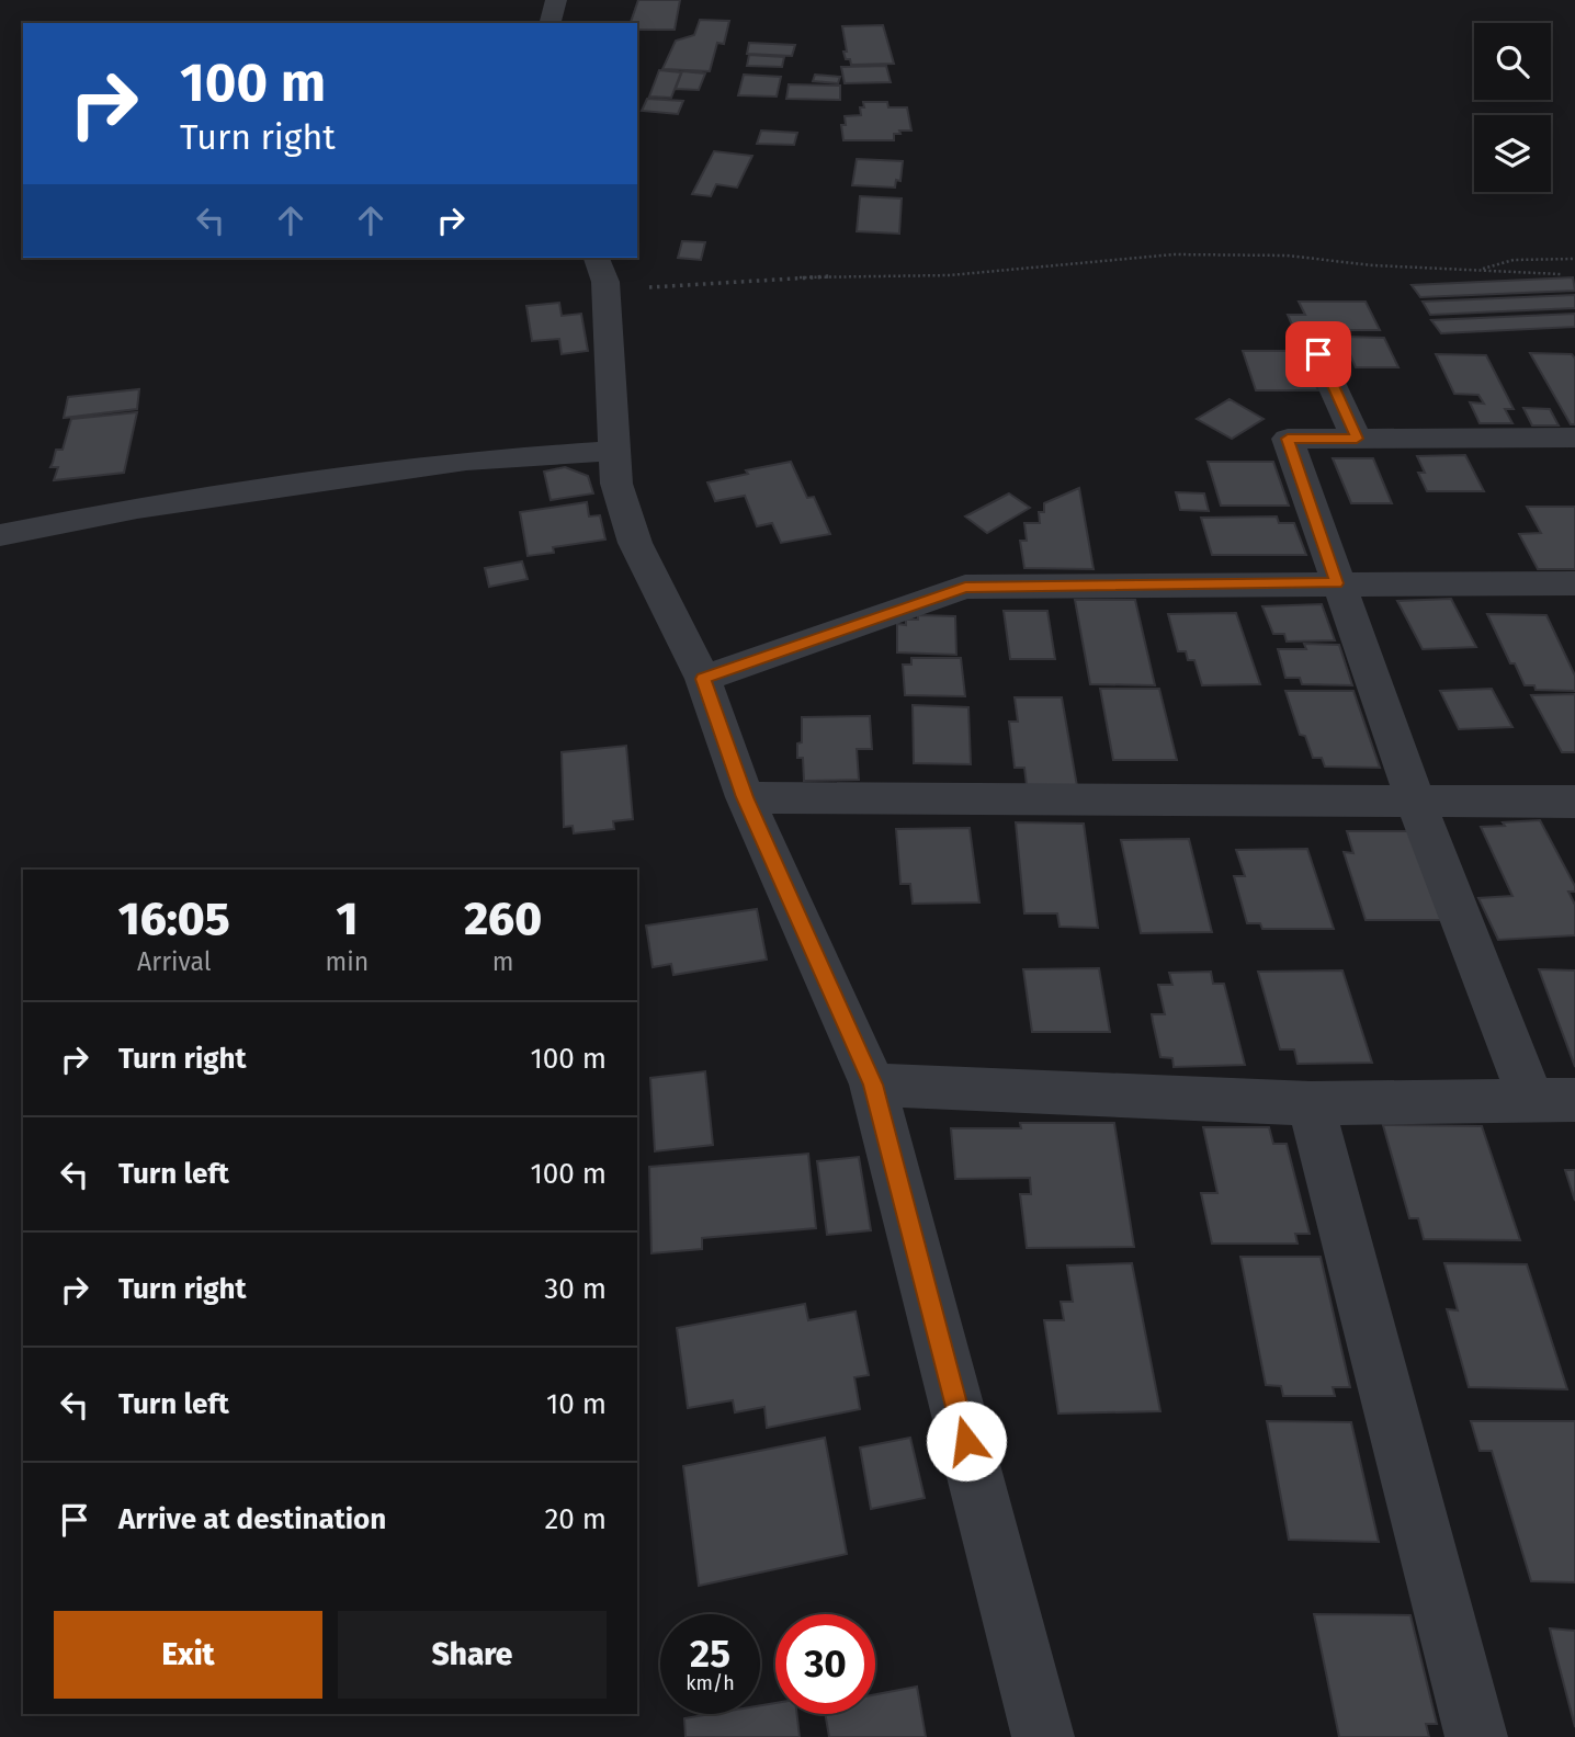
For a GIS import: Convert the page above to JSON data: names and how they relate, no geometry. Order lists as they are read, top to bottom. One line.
{"page":{"turn":["100 m","Turn right"],"eta":["16:05","Arrival","1","min","260","m"],"list":[{"name":"Turn right","value":"100 m"},{"name":"Turn left","value":"100 m"},{"name":"Turn right","value":"30 m"},{"name":"Turn left","value":"10 m"},{"name":"Arrive at destination","value":"20 m"}],"buttons":["Exit","Share"],"speed":"25 km/h","limit":"30"}}
